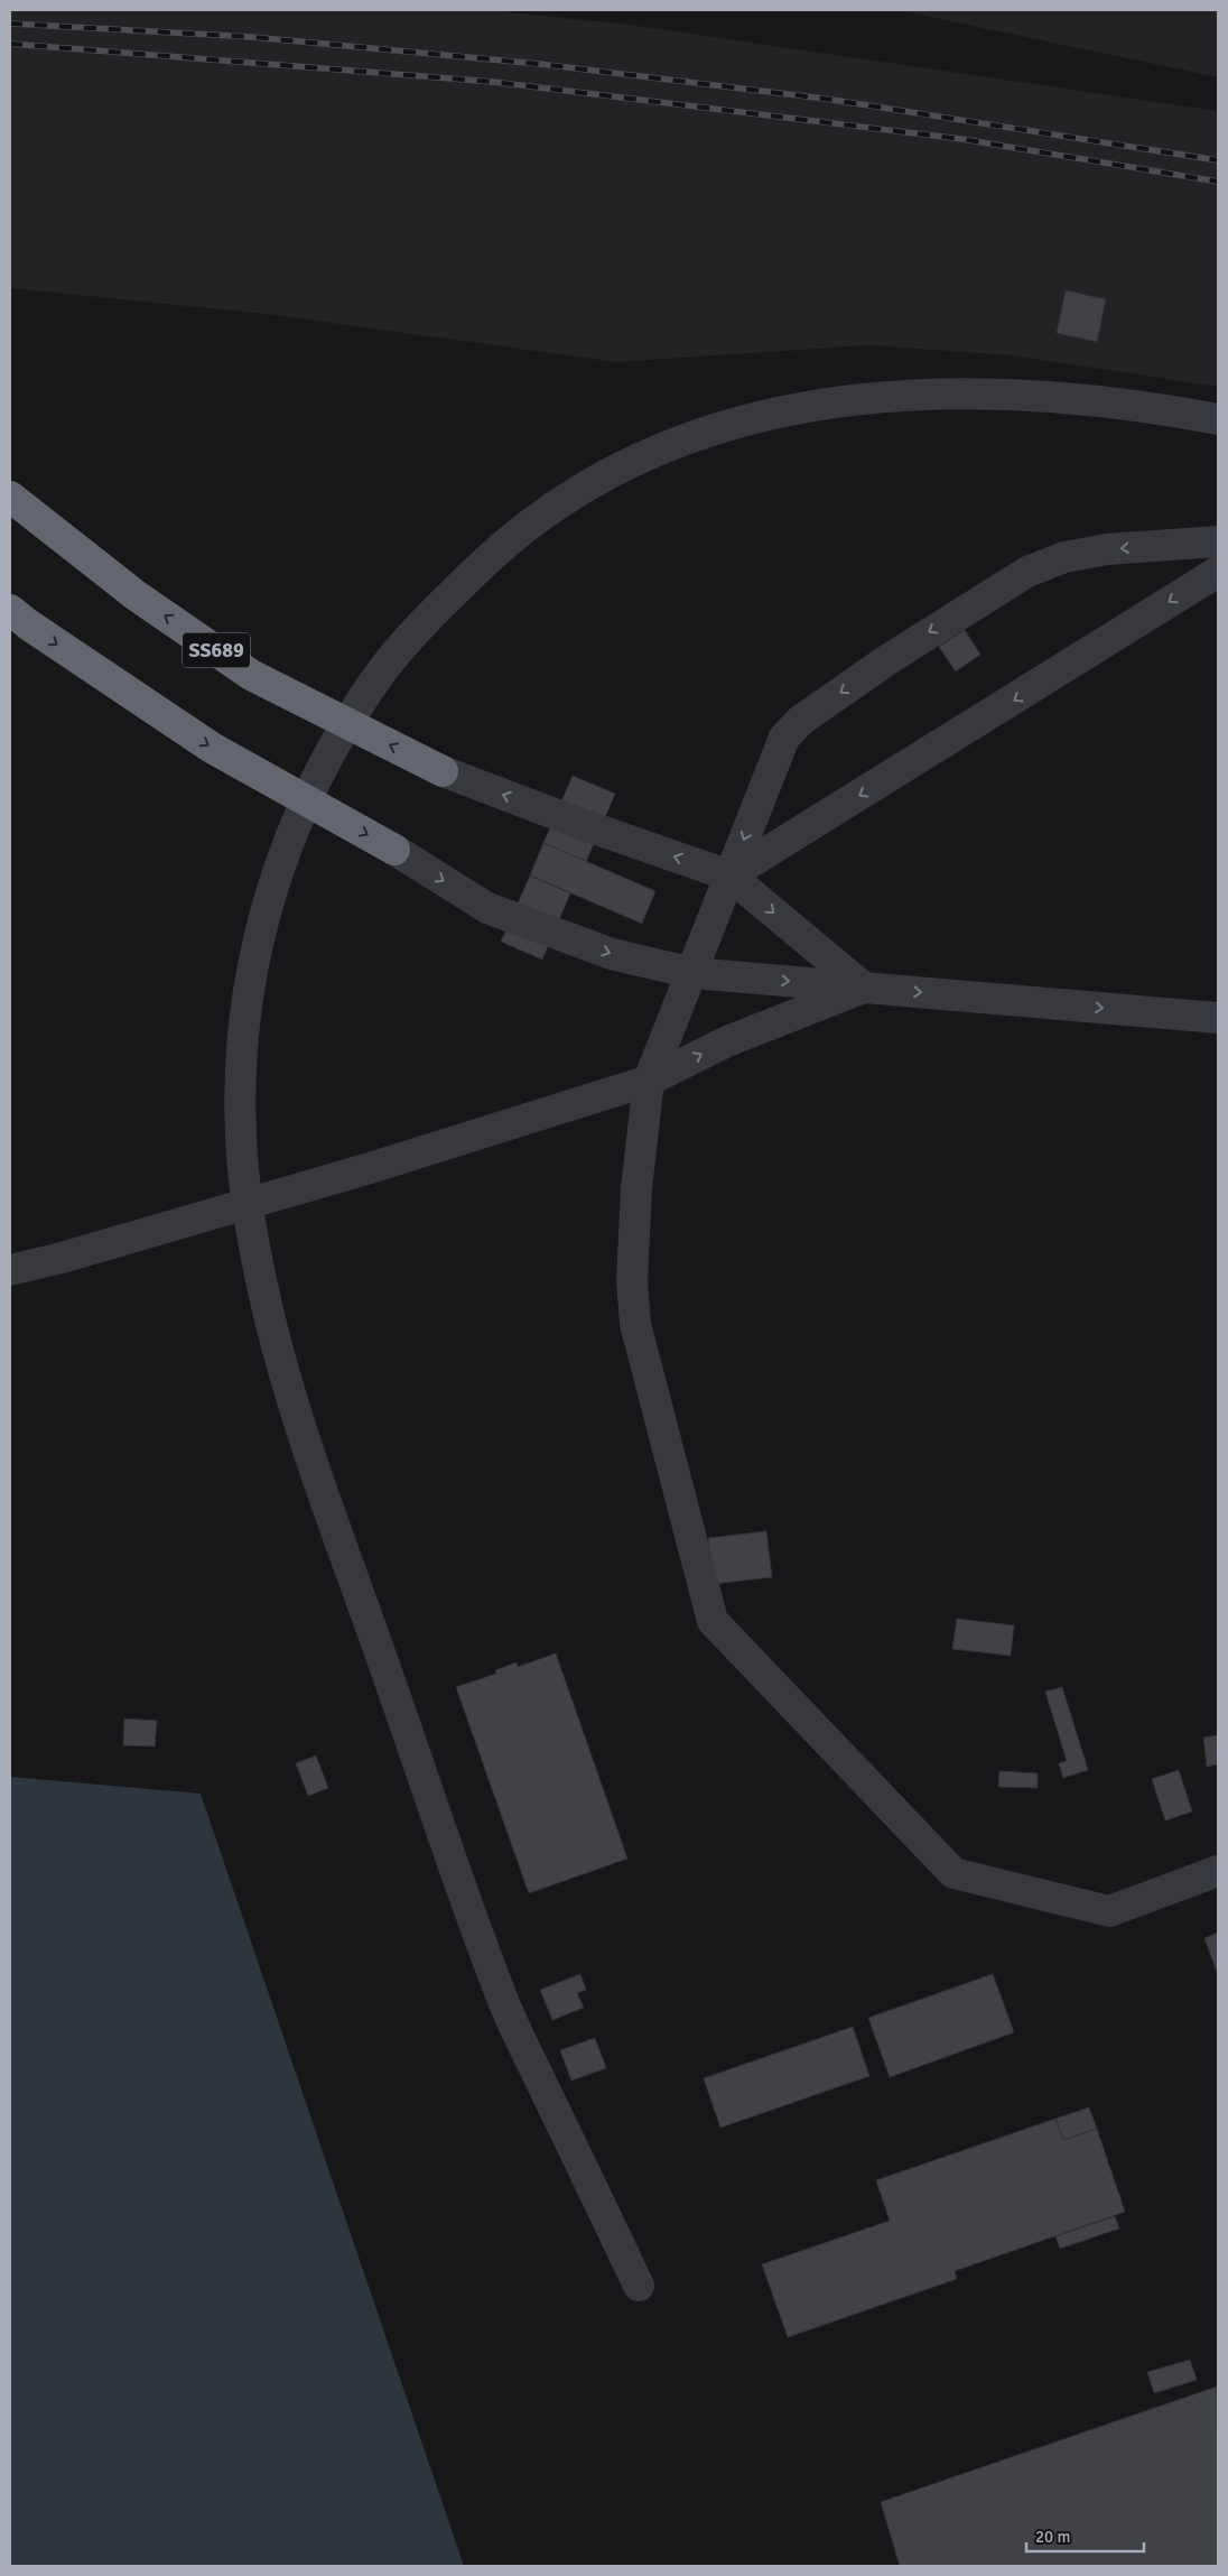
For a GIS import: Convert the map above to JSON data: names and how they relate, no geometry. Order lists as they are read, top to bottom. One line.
{"streets":{"highway":["SS689"]},"scale_bar":"20 m"}
